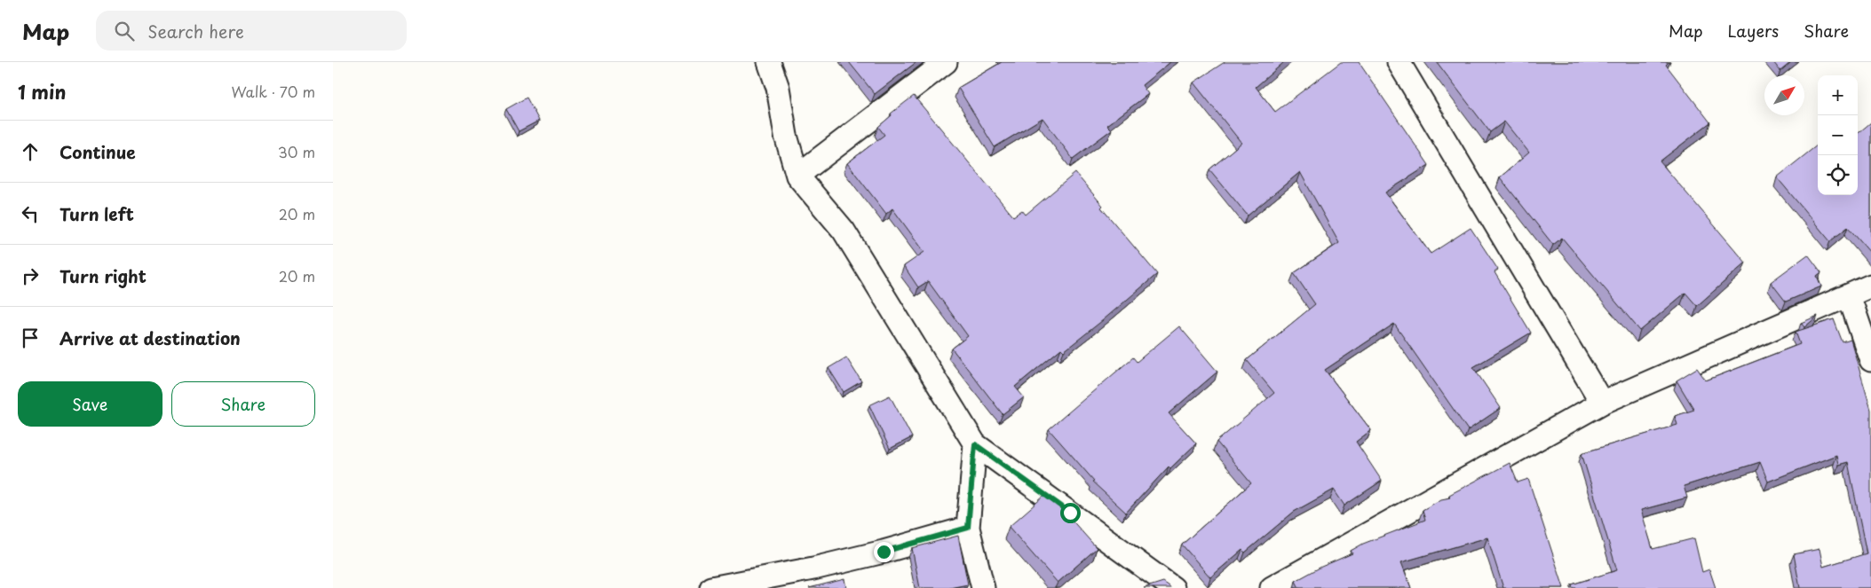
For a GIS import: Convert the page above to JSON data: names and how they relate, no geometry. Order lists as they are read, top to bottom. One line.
{"north":"top right","page":{"header":"Map","search":"Search here","nav":["Map","Layers","Share"],"heading":["1 min","Walk · 70 m"],"map_buttons":["+","−"],"list":[["Continue","30 m"],["Turn left","20 m"],["Turn right","20 m"],"Arrive at destination"],"buttons":["Save","Share"]}}
